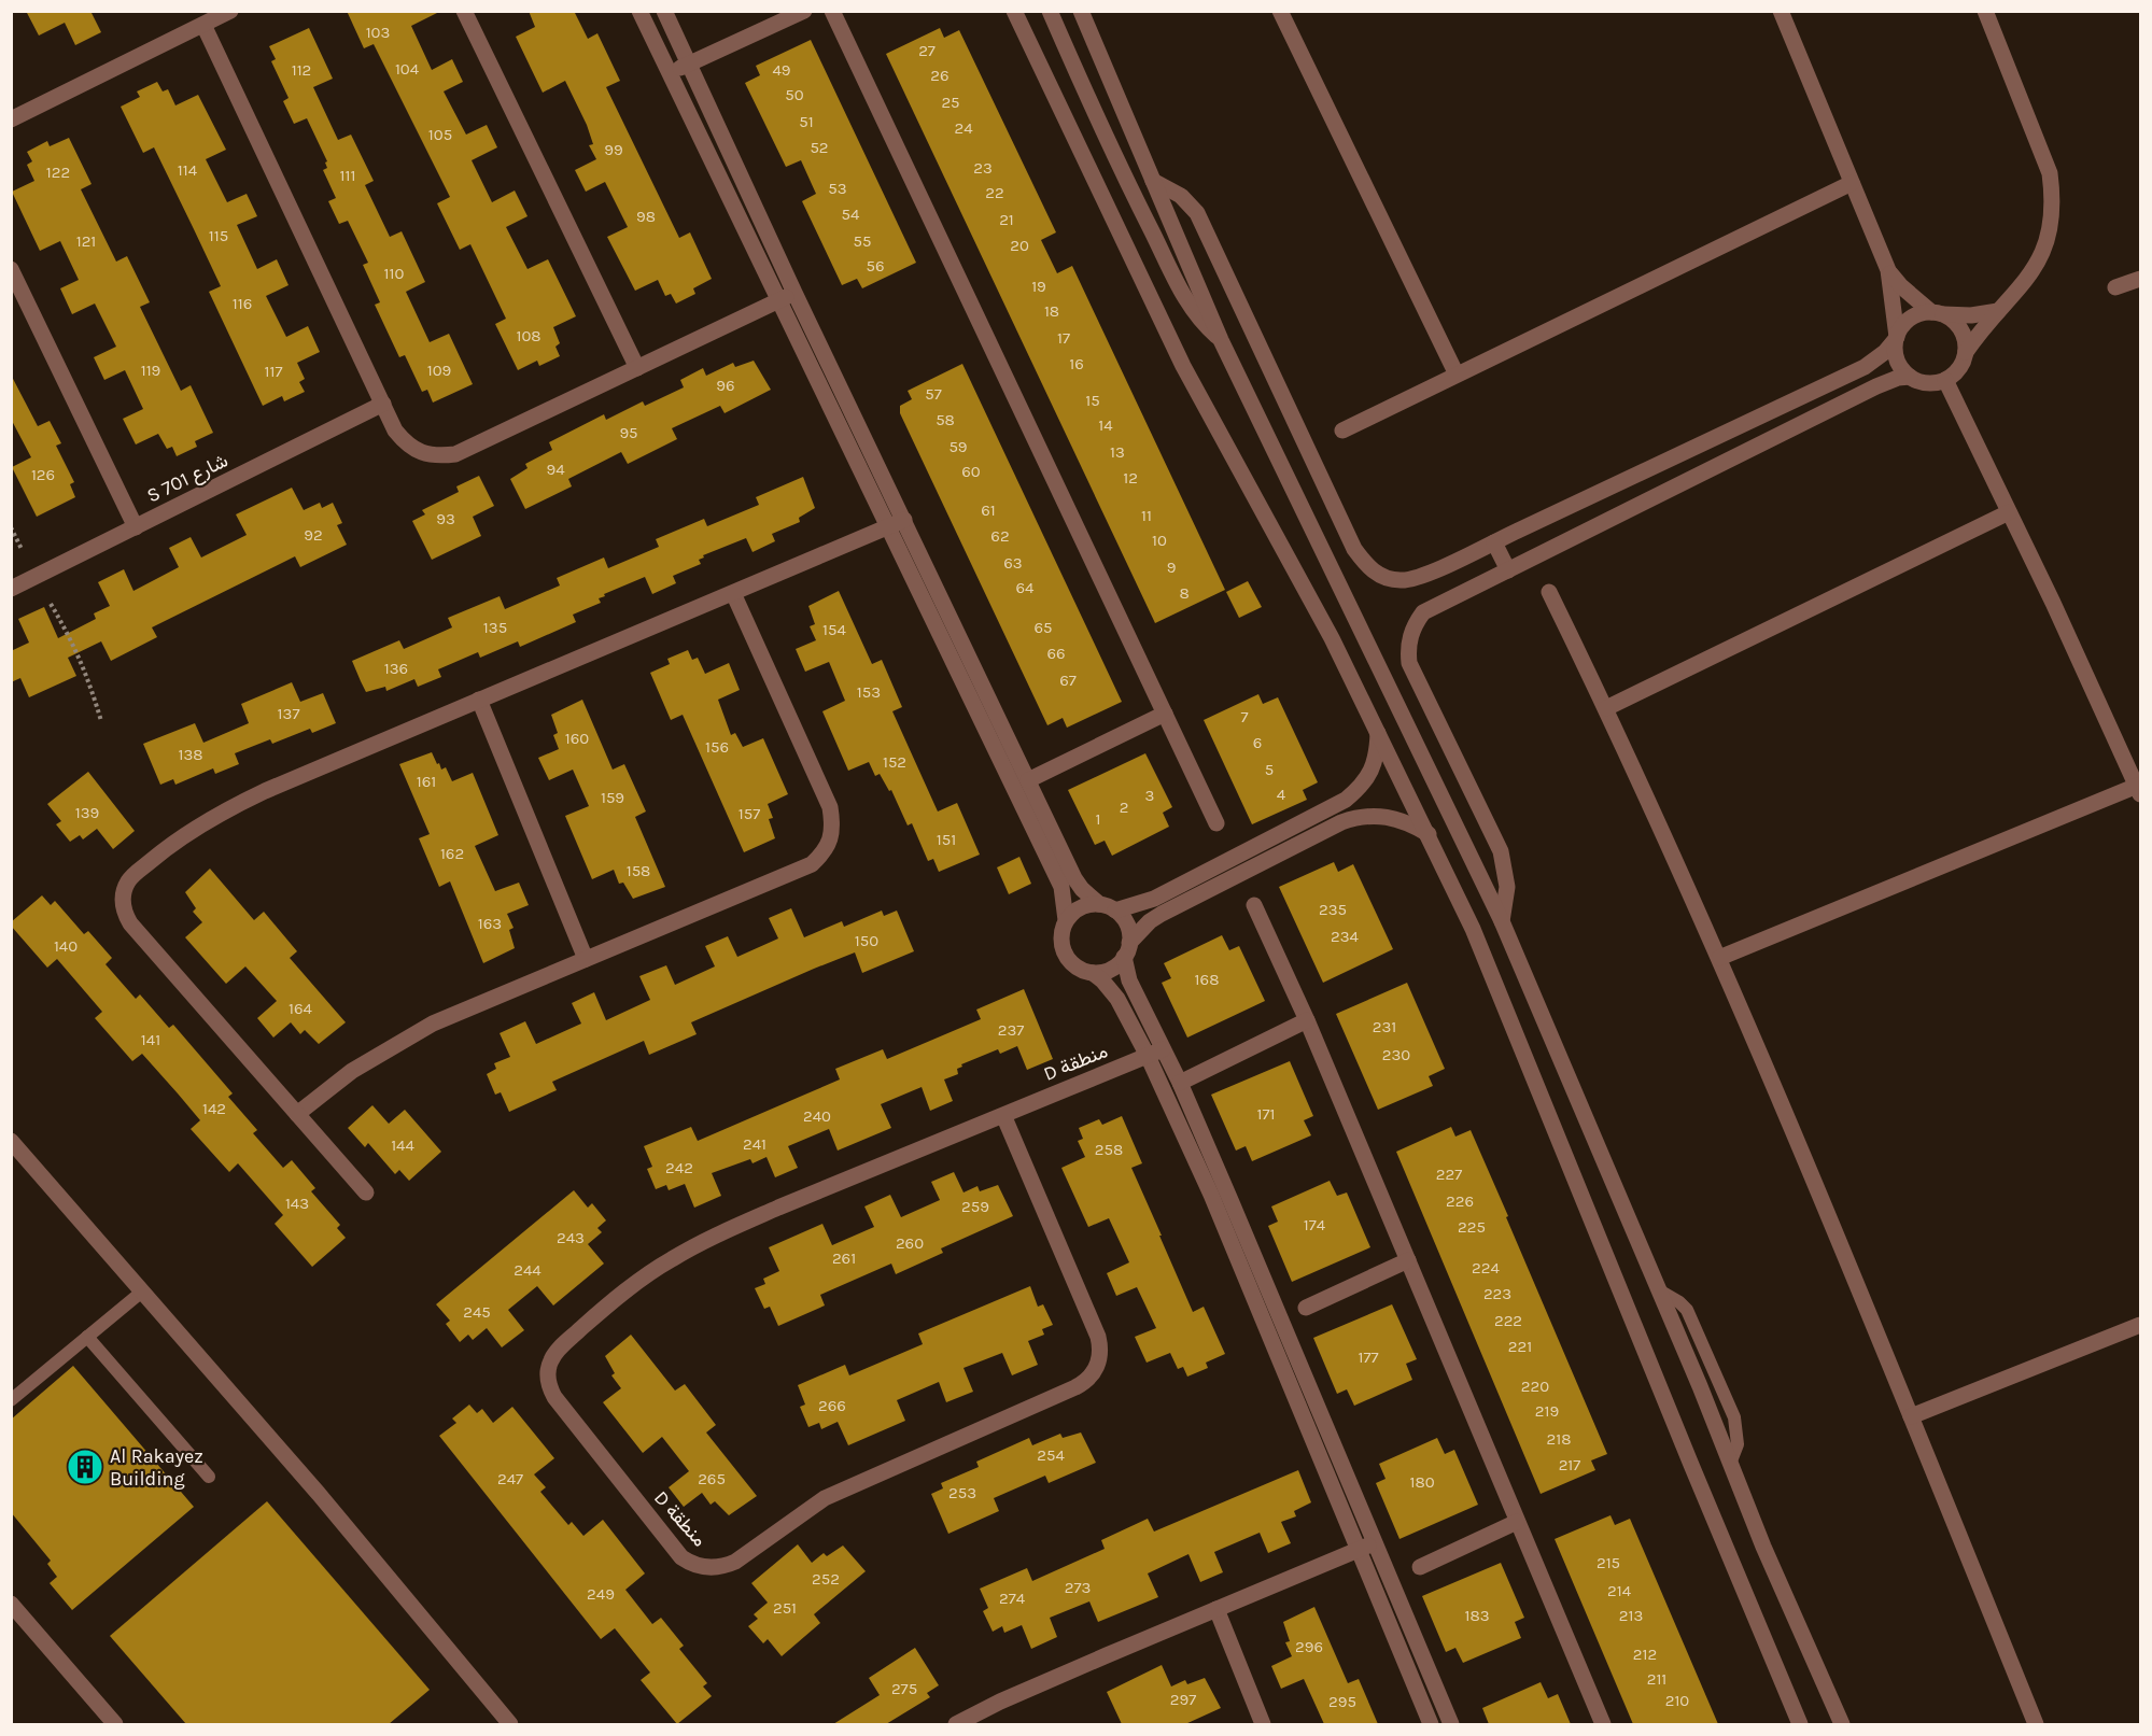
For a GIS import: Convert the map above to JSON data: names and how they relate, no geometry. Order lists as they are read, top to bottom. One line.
{"streets":{"street":["S 701 شارع","D منطقة"]},"places":{"building":["Al Rakayez Building"]},"house_numbers":["103","27","104","112","49","26","50","25","51","24","105","52","99","23","114","122","111","53","22","54","98","21","115","121","55","20","56","110","19","116","18","108","17","16","119","109","117","96","57","15","58","14","95","59","13","94","60","126","12","61","11","93","92","62","10","63","9","64","8","135","65","154","66","136","67","153","137","7","160","6","156","138","152","5","161","4","3","159","2","139","157","1","151","162","158","235","163","234","150","140","168","164","231","237","141","230","142","171","240","241","144","258","242","227","226","143","259","174","225","243","260","261","224","244","223","245","222","221","177","220","266","219","218","254","217","247","265","180","253","215","252","273","214","249","274","251","183","213","296","212","211","275","297","210","295"]}
